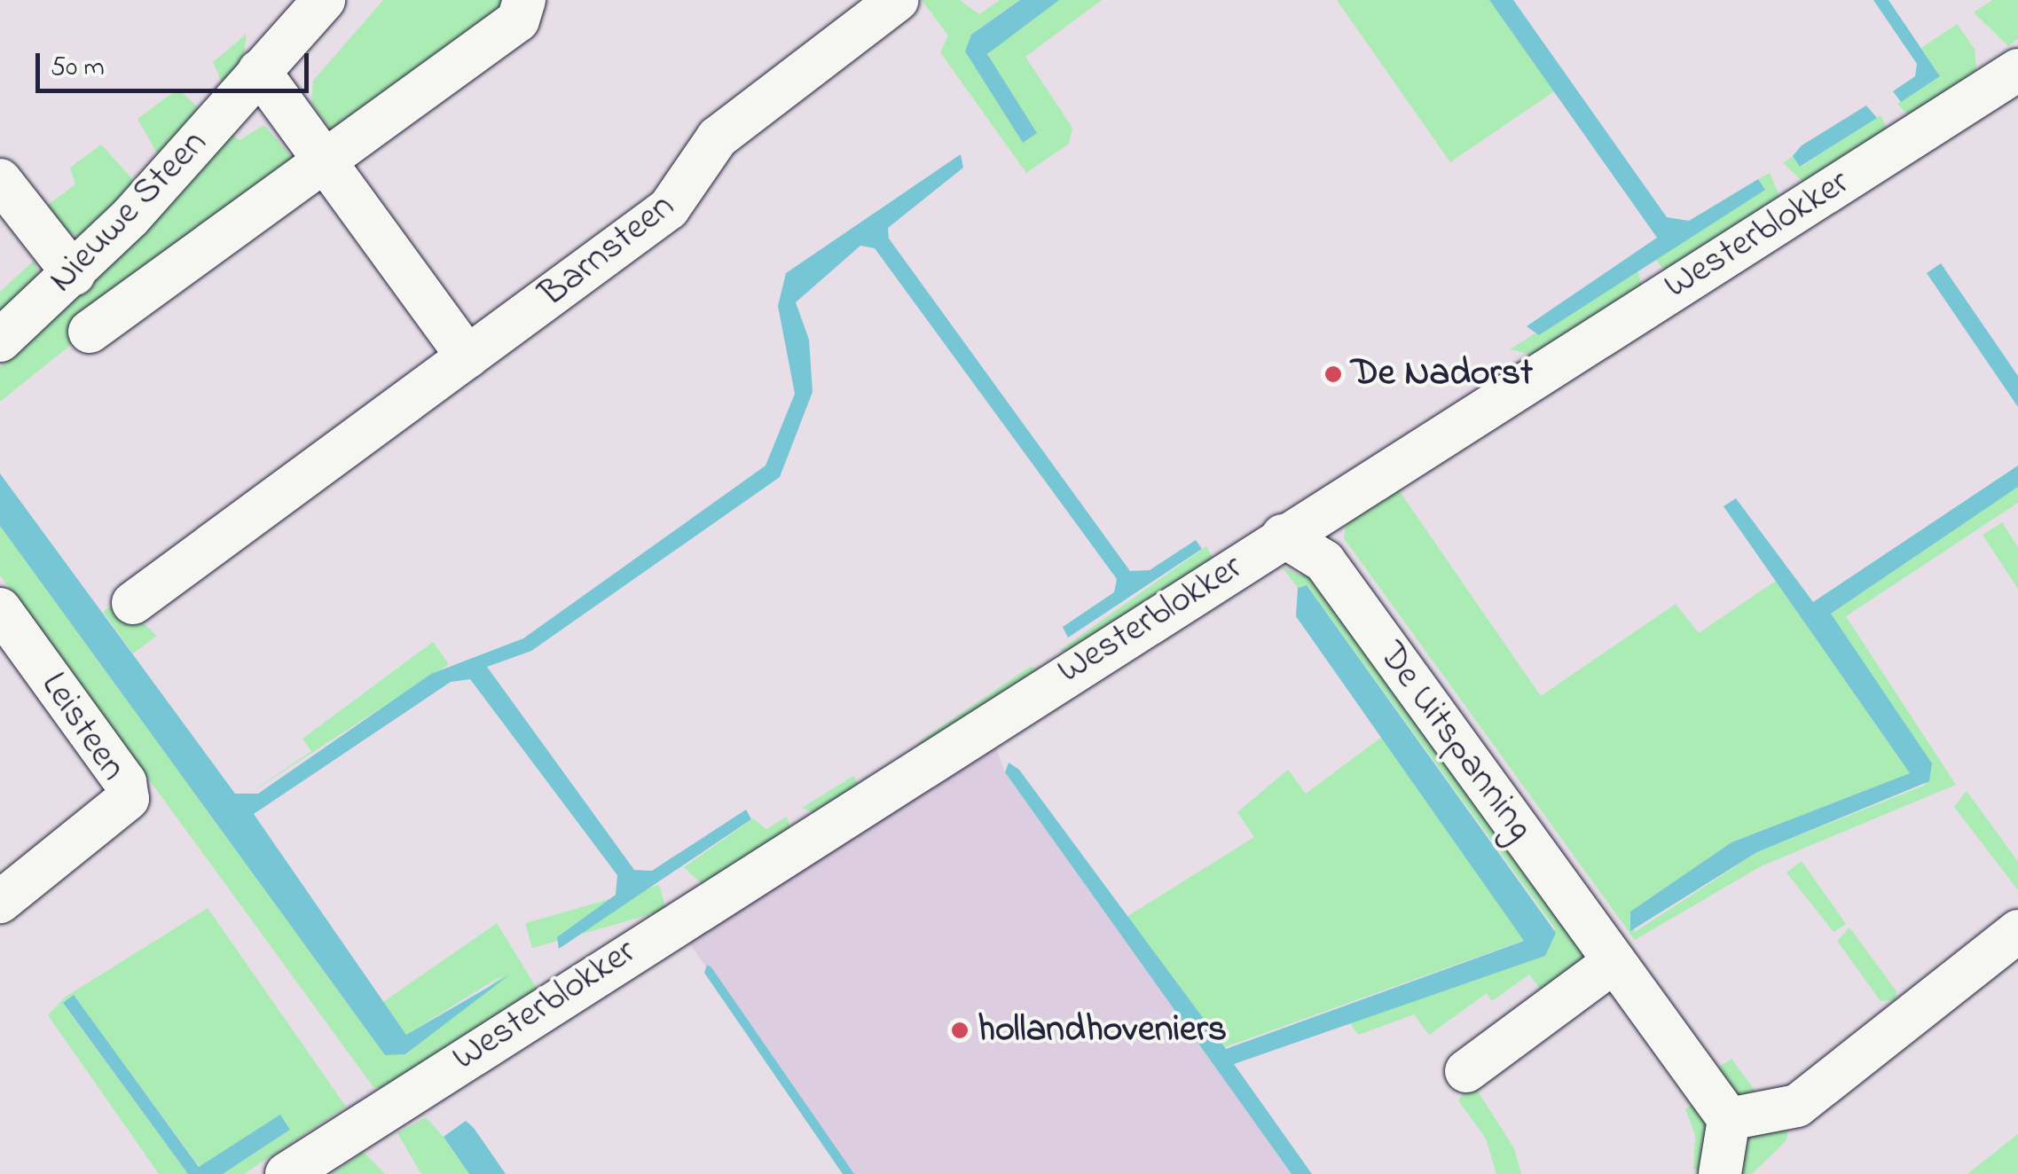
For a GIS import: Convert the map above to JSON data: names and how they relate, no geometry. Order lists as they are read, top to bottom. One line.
{"streets":{"street":["Nieuwe Steen","Westerblokker","Barnsteen","Leisteen","De Uitspanning"]},"crossings":[["Westerblokker","De Uitspanning"]],"places":["De Nadorst","hollandhoveniers"],"scale_bar":"50 m"}
